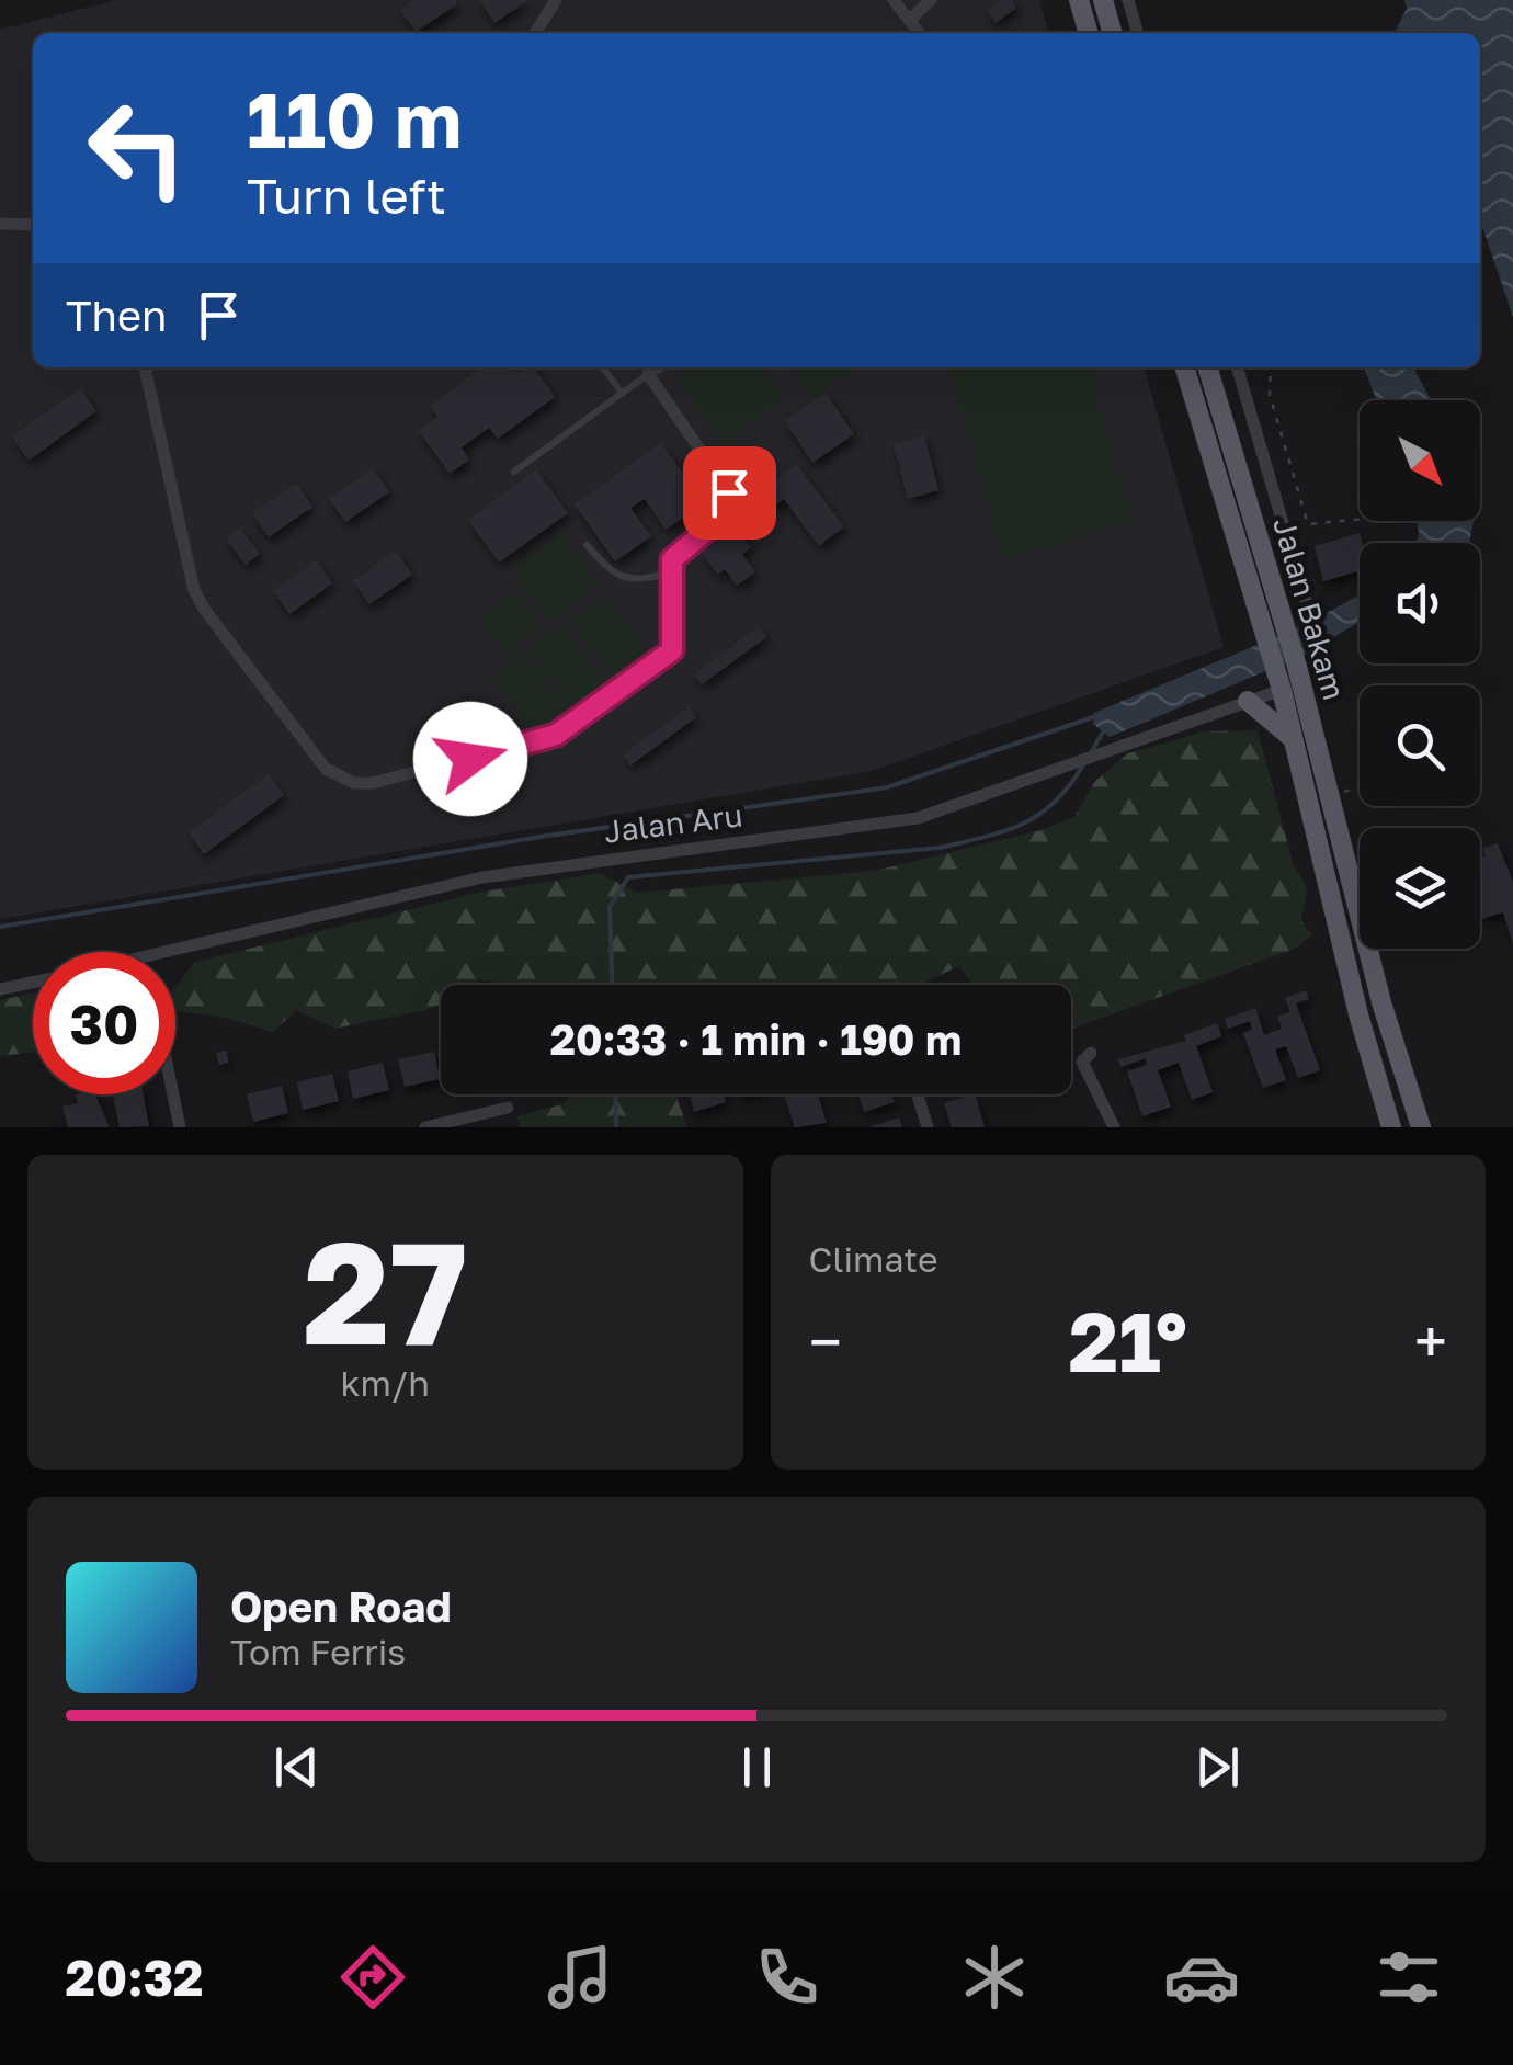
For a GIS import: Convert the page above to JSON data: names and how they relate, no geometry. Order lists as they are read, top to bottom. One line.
{"streets":{"main road":["Jalan Bakam"],"street":["Jalan Aru"]},"crossings":[["Jalan Bakam","Jalan Aru"]],"north":"bottom right","page":{"turn":["110 m","Turn left"],"then":"Then","limit":"30","trip":"20:33 · 1 min · 190 m","tile":[["27","km/h"],"Climate"],"heat":["−","21°","+"],"song":["Open Road","Tom Ferris"],"tabs":"20:32"}}
